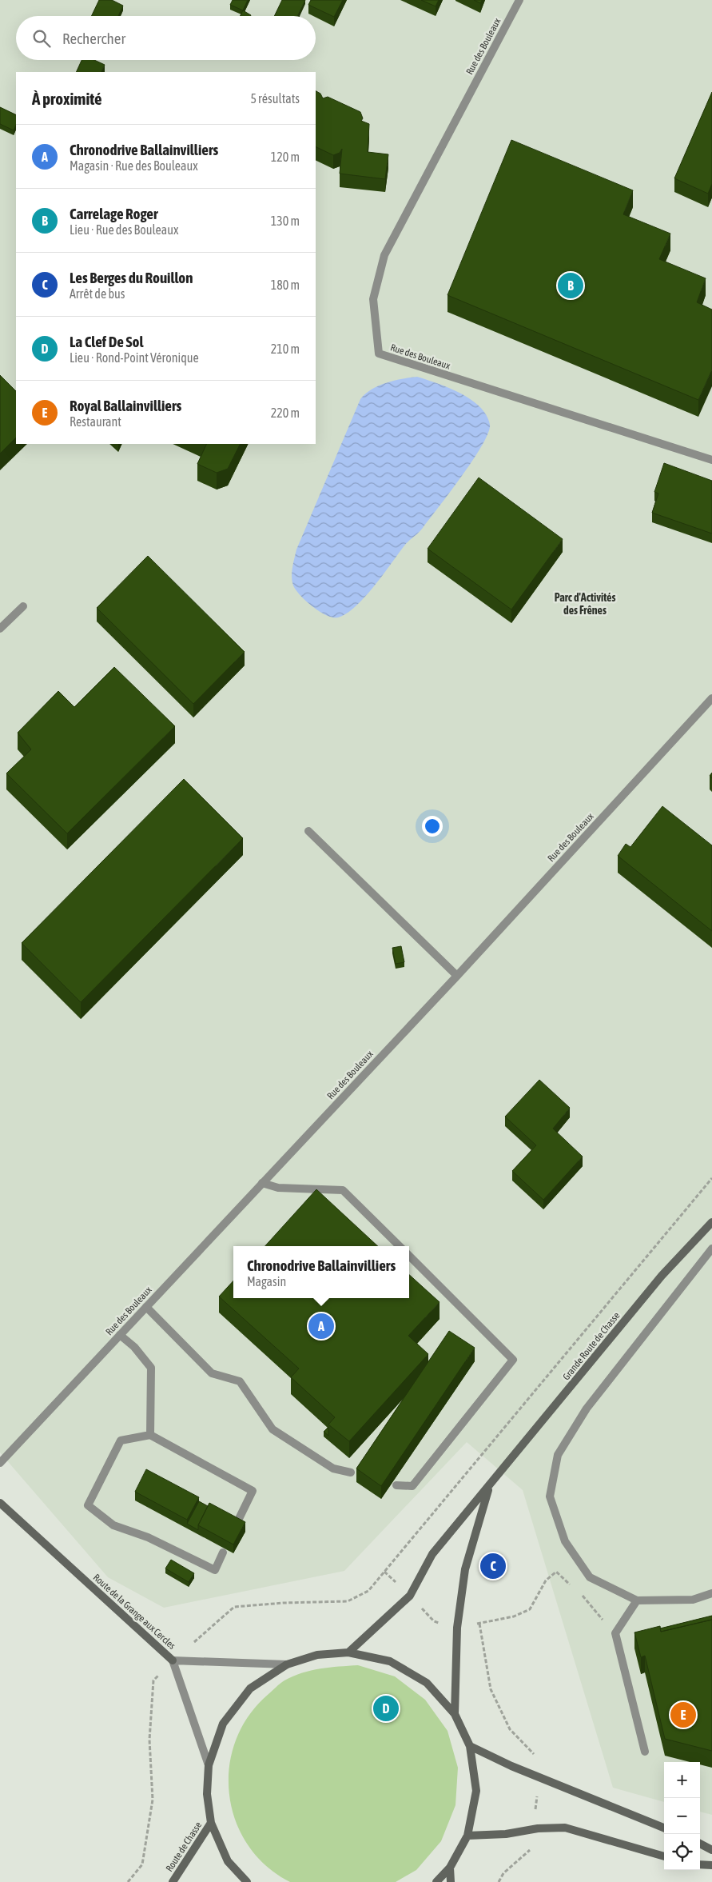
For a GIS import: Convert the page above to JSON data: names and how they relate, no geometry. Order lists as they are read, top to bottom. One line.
{"streets":{"main road":["Grande Route de Chasse","Route de la Grange aux Cercles","Route de Chasse"],"street":["Rue des Bouleaux"]},"districts":["Parc d'Activités des Frênes"],"page":{"search":"Rechercher","heading":["À proximité","5 résultats"],"list":[{"mark":"A","name":"Chronodrive Ballainvilliers","note":"Magasin · Rue des Bouleaux","value":"120 m"},{"mark":"B","name":"Carrelage Roger","note":"Lieu · Rue des Bouleaux","value":"130 m"},{"mark":"C","name":"Les Berges du Rouillon","note":"Arrêt de bus","value":"180 m"},{"mark":"D","name":"La Clef De Sol","note":"Lieu · Rond-Point Véronique","value":"210 m"},{"mark":"E","name":"Royal Ballainvilliers","note":"Restaurant","value":"220 m"}],"pins":["B","A","C","D","E"],"popup":["Chronodrive Ballainvilliers","Magasin"],"map_buttons":["+","−"]}}
